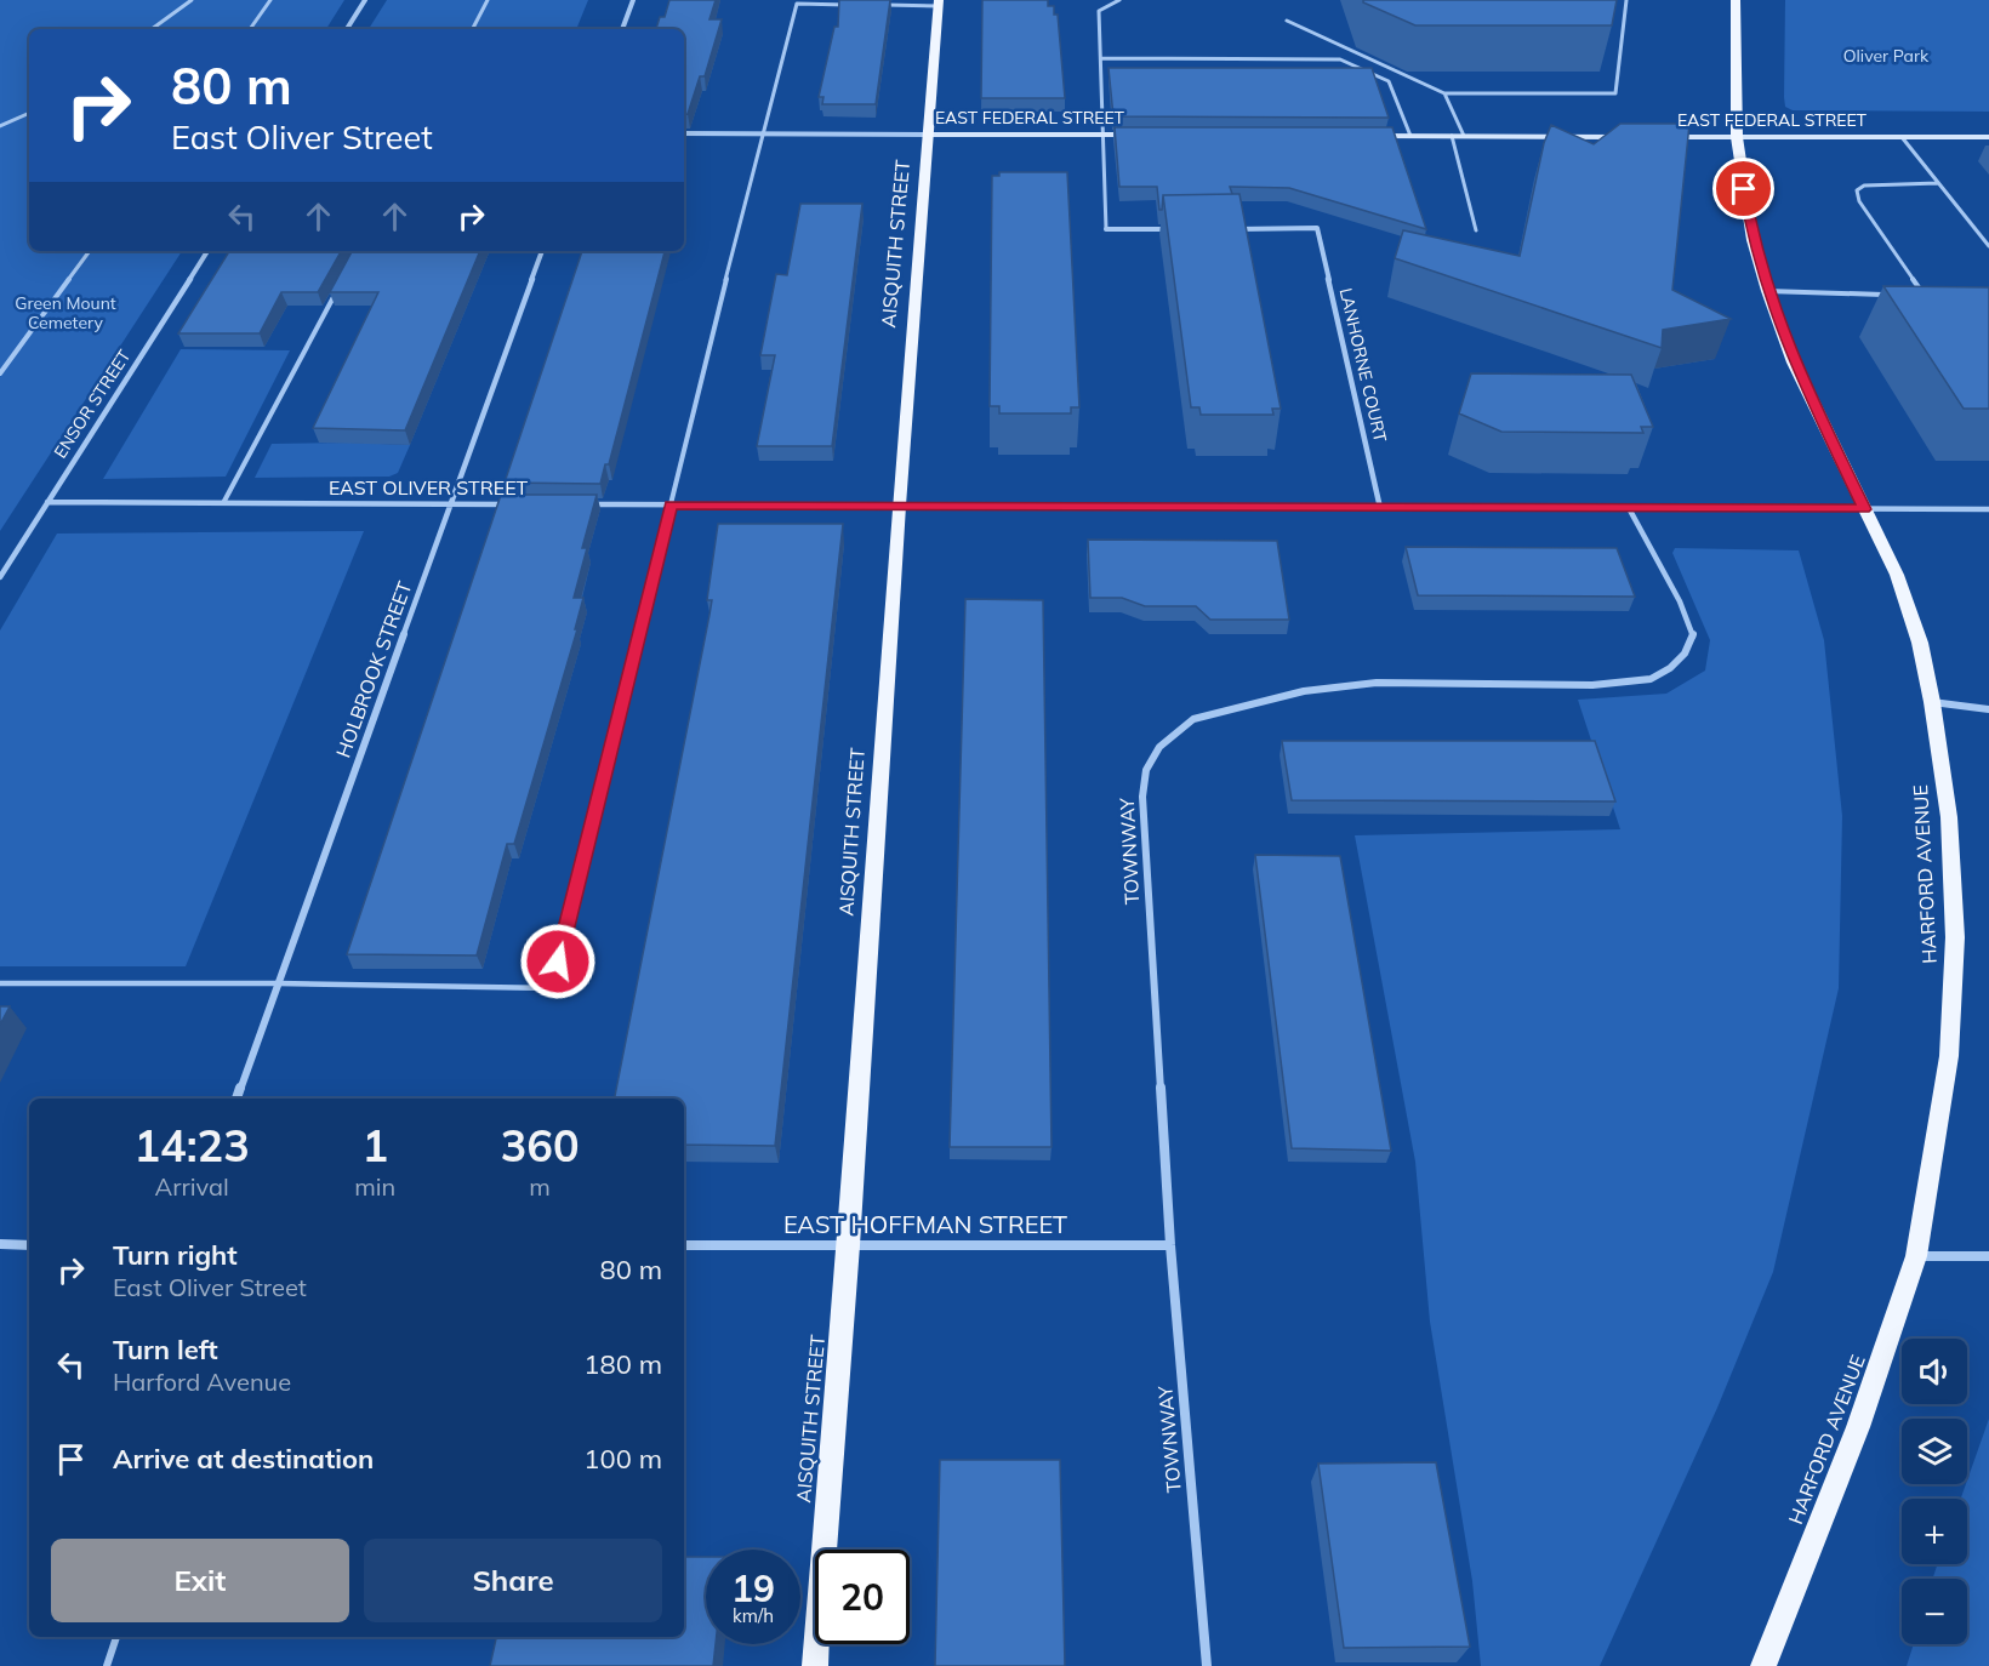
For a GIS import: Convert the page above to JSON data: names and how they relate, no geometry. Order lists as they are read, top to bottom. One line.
{"streets":{"main road":["AISQUITH STREET","HARFORD AVENUE"],"street":["EAST FEDERAL STREET","LANHORNE COURT","ENSOR STREET","EAST OLIVER STREET","HOLBROOK STREET","TOWNWAY","EAST HOFFMAN STREET"]},"crossings":[["EAST FEDERAL STREET","AISQUITH STREET"],["EAST FEDERAL STREET","HARFORD AVENUE"],["AISQUITH STREET","EAST HOFFMAN STREET"],["ENSOR STREET","EAST OLIVER STREET"],["EAST OLIVER STREET","HOLBROOK STREET"],["TOWNWAY","EAST HOFFMAN STREET"]],"parks":["Oliver Park","Green Mount Cemetery"],"page":{"turn":["80 m","East Oliver Street"],"eta":["14:23","Arrival","1","min","360","m"],"list":[{"name":"Turn right","note":"East Oliver Street","value":"80 m"},{"name":"Turn left","note":"Harford Avenue","value":"180 m"},{"name":"Arrive at destination","value":"100 m"}],"map_buttons":["+","−"],"buttons":["Exit","Share"],"speed":"19 km/h","limit":"20"}}
